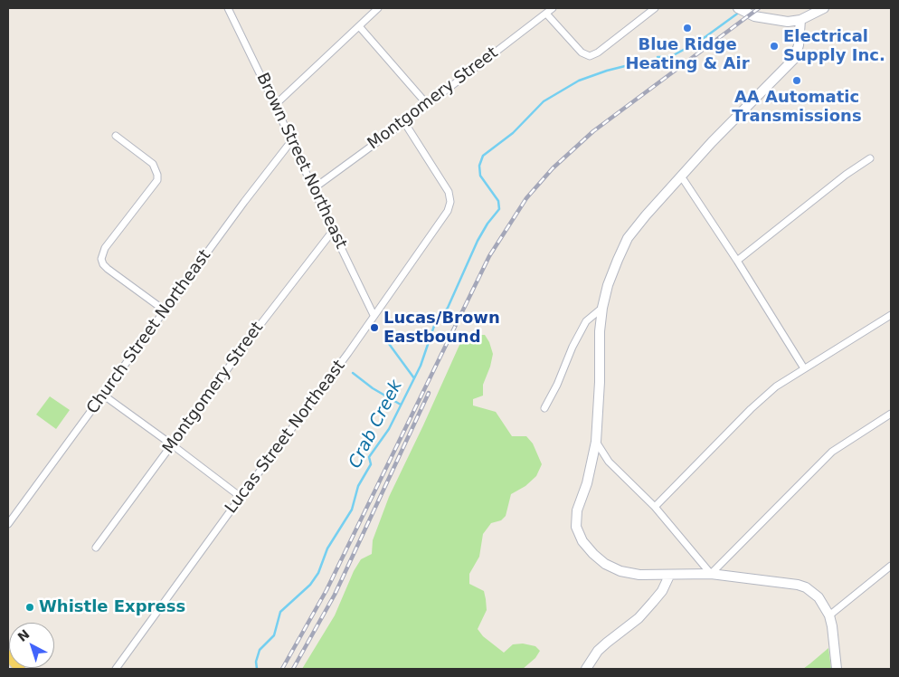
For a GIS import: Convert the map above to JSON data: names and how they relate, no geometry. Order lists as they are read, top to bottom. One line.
{"streets":{"street":["Montgomery Street","Brown Street Northeast","Church Street Northeast","Lucas Street Northeast"]},"crossings":[["Montgomery Street","Brown Street Northeast"],["Montgomery Street","Lucas Street Northeast"],["Brown Street Northeast","Church Street Northeast"],["Brown Street Northeast","Lucas Street Northeast"]],"water":["Crab Creek"],"places":["Blue Ridge Heating & Air","Electrical Supply Inc.","AA Automatic Transmissions","Lucas/Brown Eastbound","Whistle Express"],"north":"top left"}
